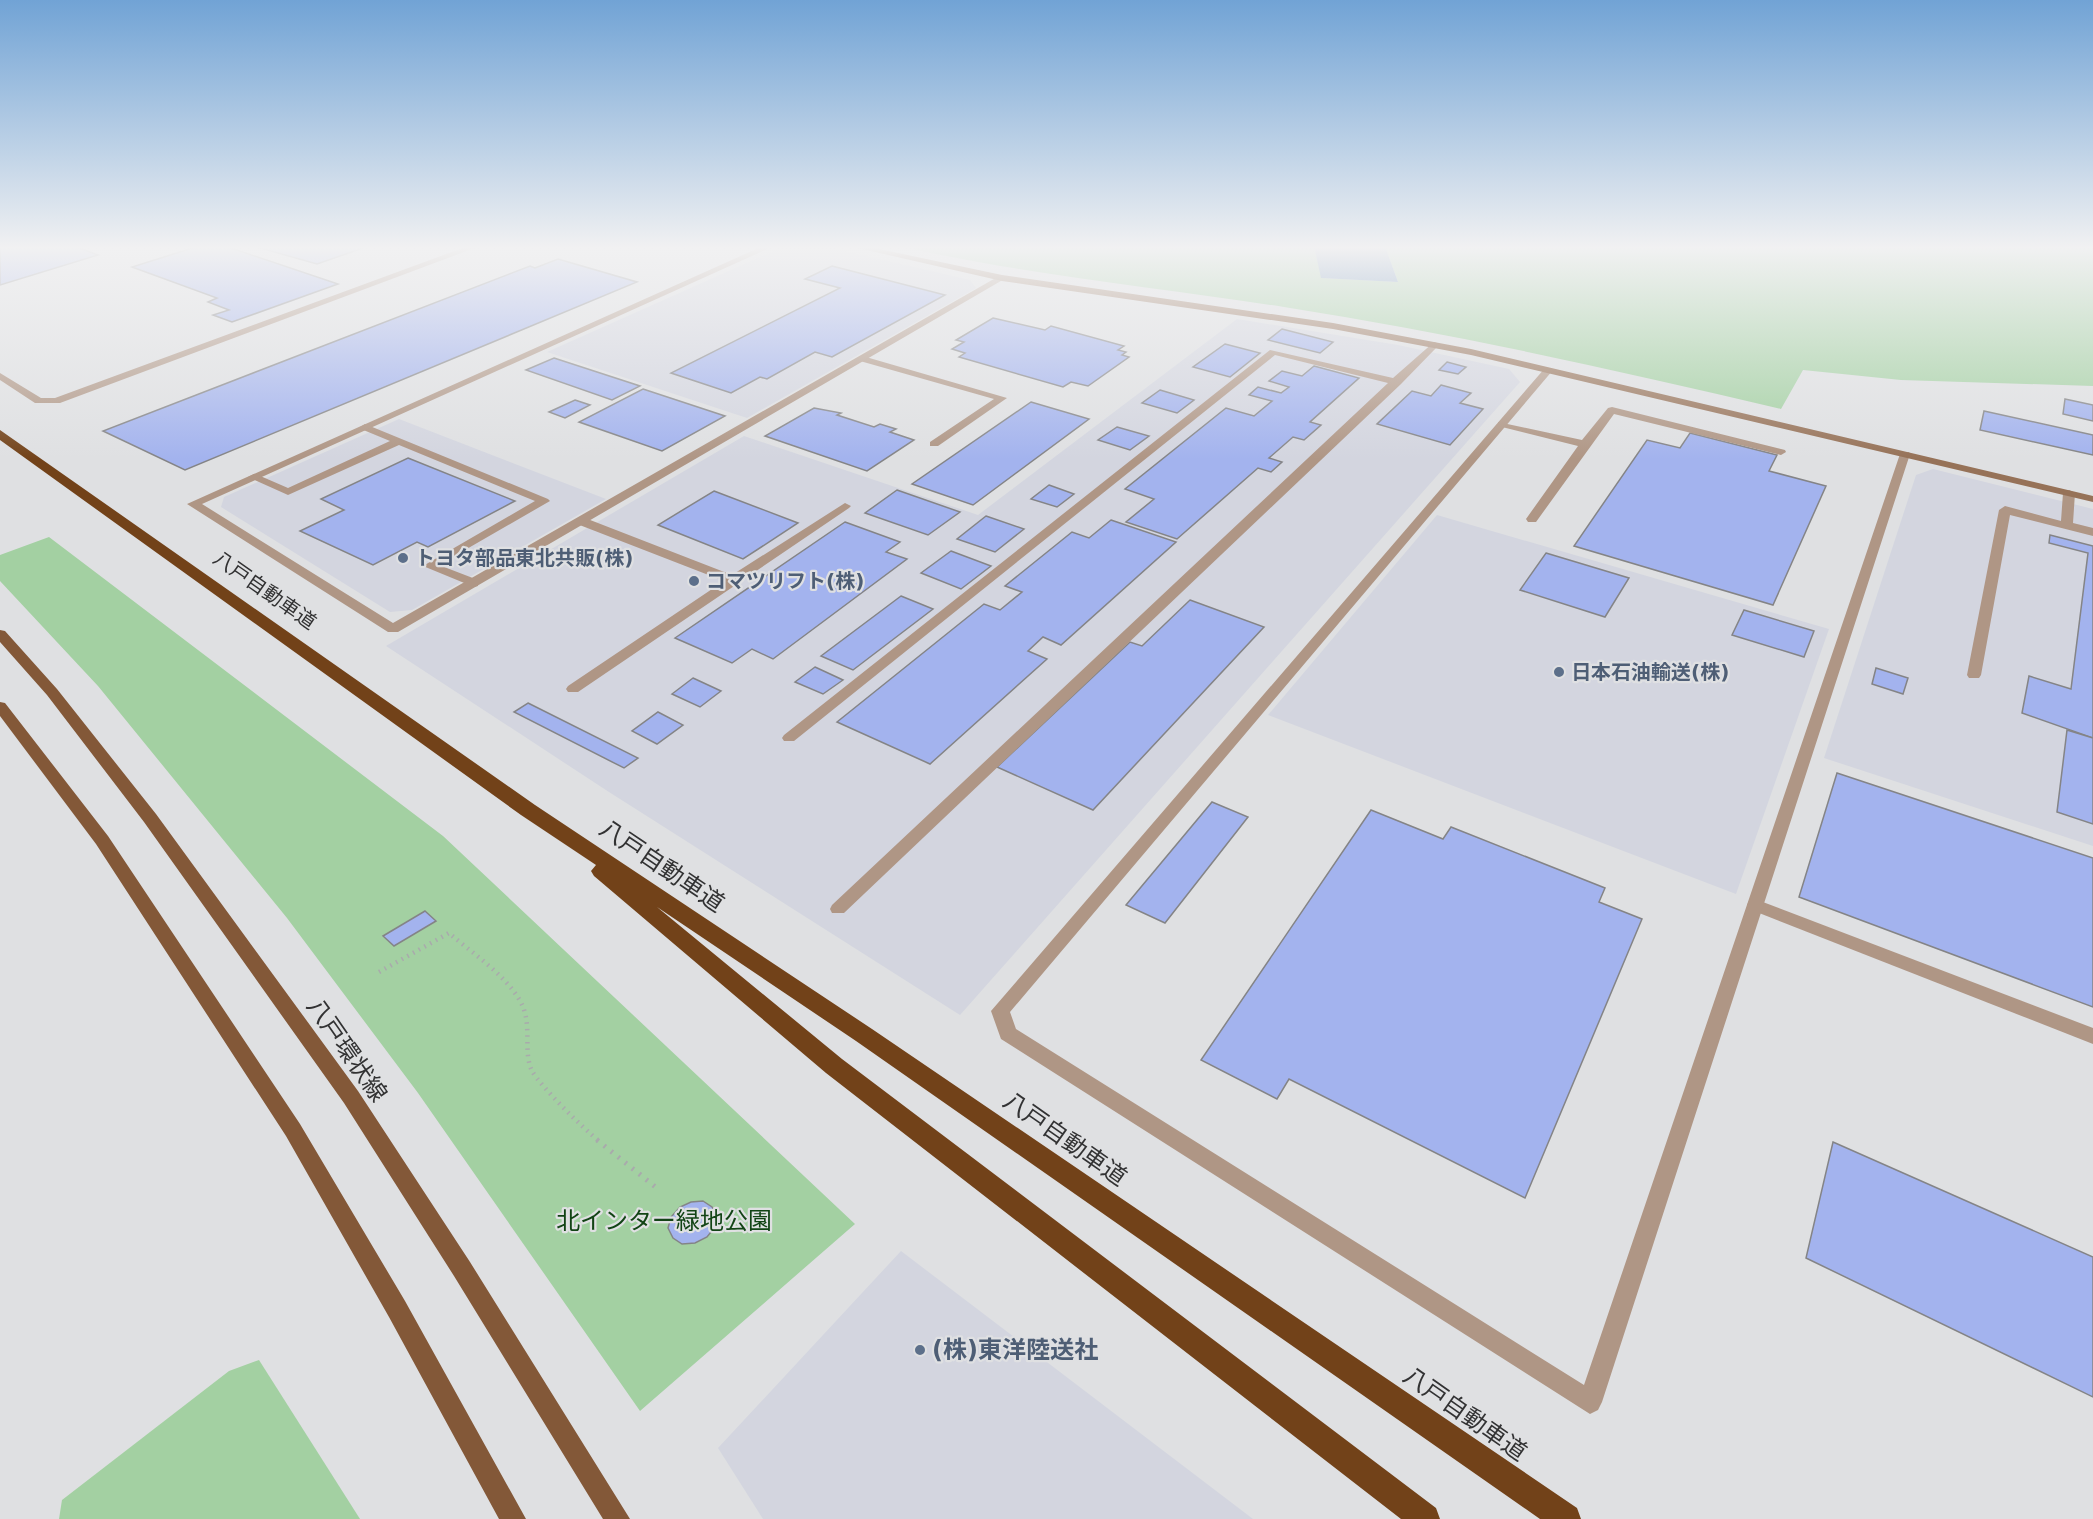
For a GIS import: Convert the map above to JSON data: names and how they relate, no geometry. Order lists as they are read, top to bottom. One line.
{"streets":{"highway":["八戸自動車道"],"main road":["八戸環状線"]},"parks":["北インター緑地公園"],"places":["トヨタ部品東北共販(株)","コマツリフト(株)","日本石油輸送(株)","(株)東洋陸送社"]}
